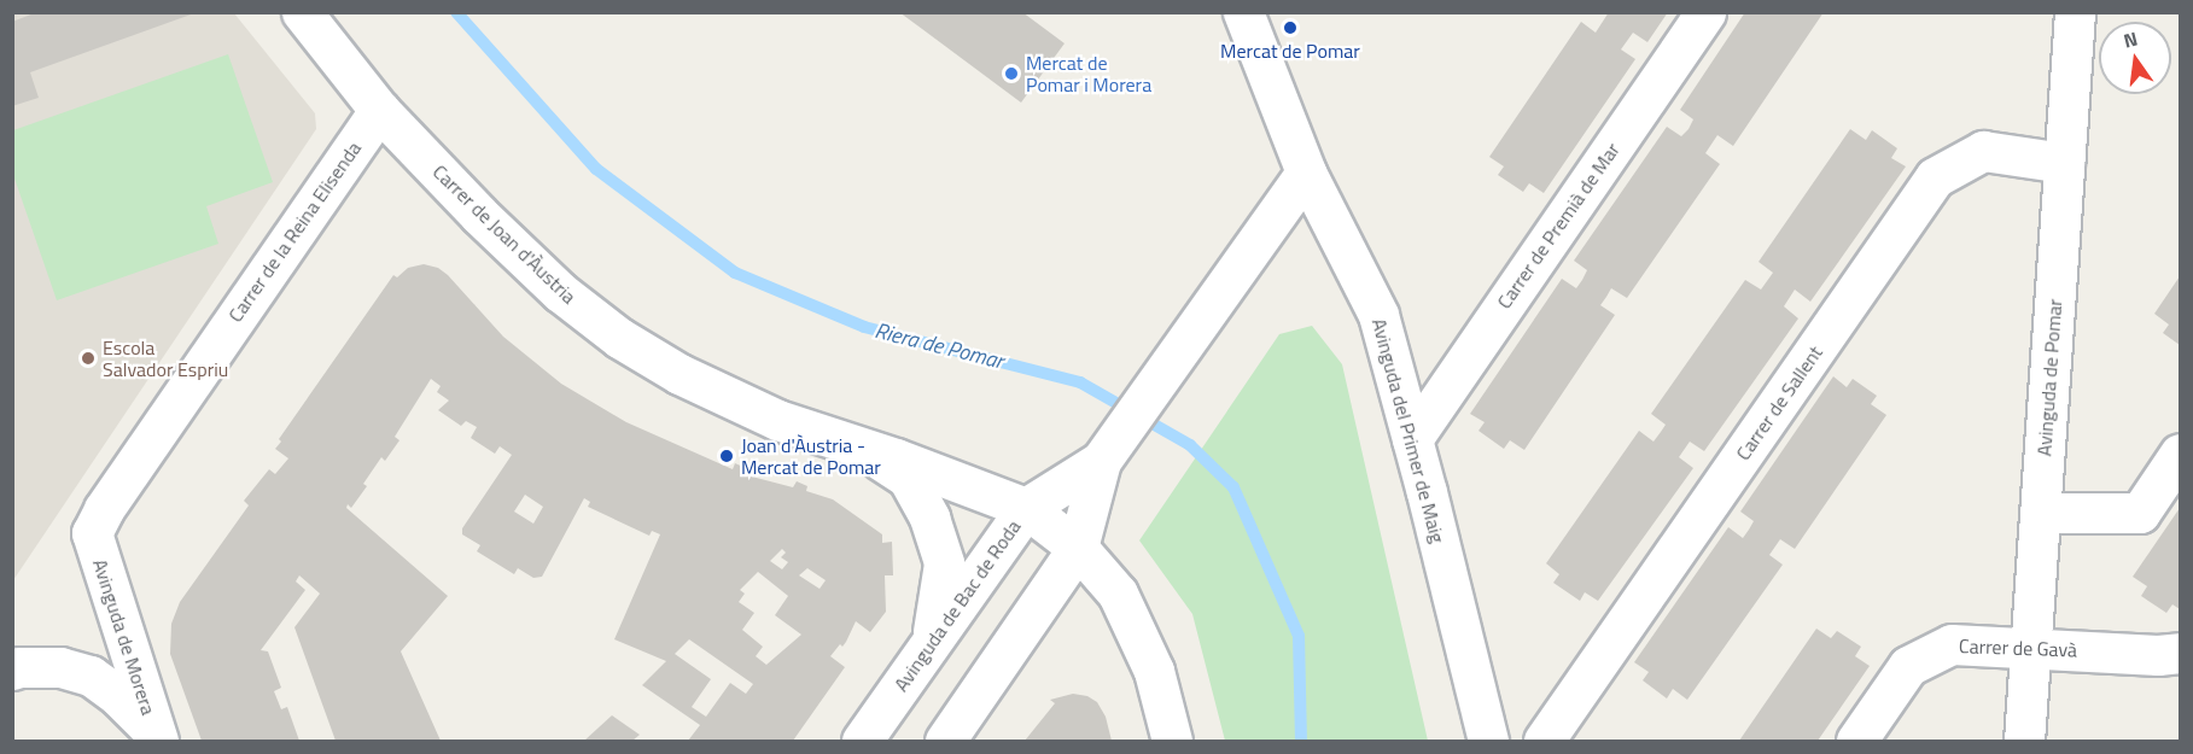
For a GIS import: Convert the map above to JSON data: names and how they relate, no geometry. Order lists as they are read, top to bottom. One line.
{"streets":{"street":["Carrer de Premià de Mar","Carrer de la Reina Elisenda","Carrer de Joan d'Àustria","Avinguda de Pomar","Carrer de Sallent","Avinguda del Primer de Maig","Avinguda de Bac de Roda","Avinguda de Morera","Carrer de Gavà"]},"crossings":[["Carrer de Premià de Mar","Avinguda del Primer de Maig"],["Carrer de la Reina Elisenda","Carrer de Joan d'Àustria"],["Carrer de la Reina Elisenda","Avinguda de Morera"],["Carrer de Joan d'Àustria","Avinguda de Bac de Roda"],["Avinguda de Pomar","Carrer de Sallent"],["Avinguda de Pomar","Carrer de Gavà"],["Avinguda del Primer de Maig","Avinguda de Bac de Roda"]],"water":["Riera de Pomar"],"places":["Mercat de Pomar","Mercat de Pomar i Morera","Escola Salvador Espriu","Joan d'Àustria - Mercat de Pomar"],"north":"top"}
